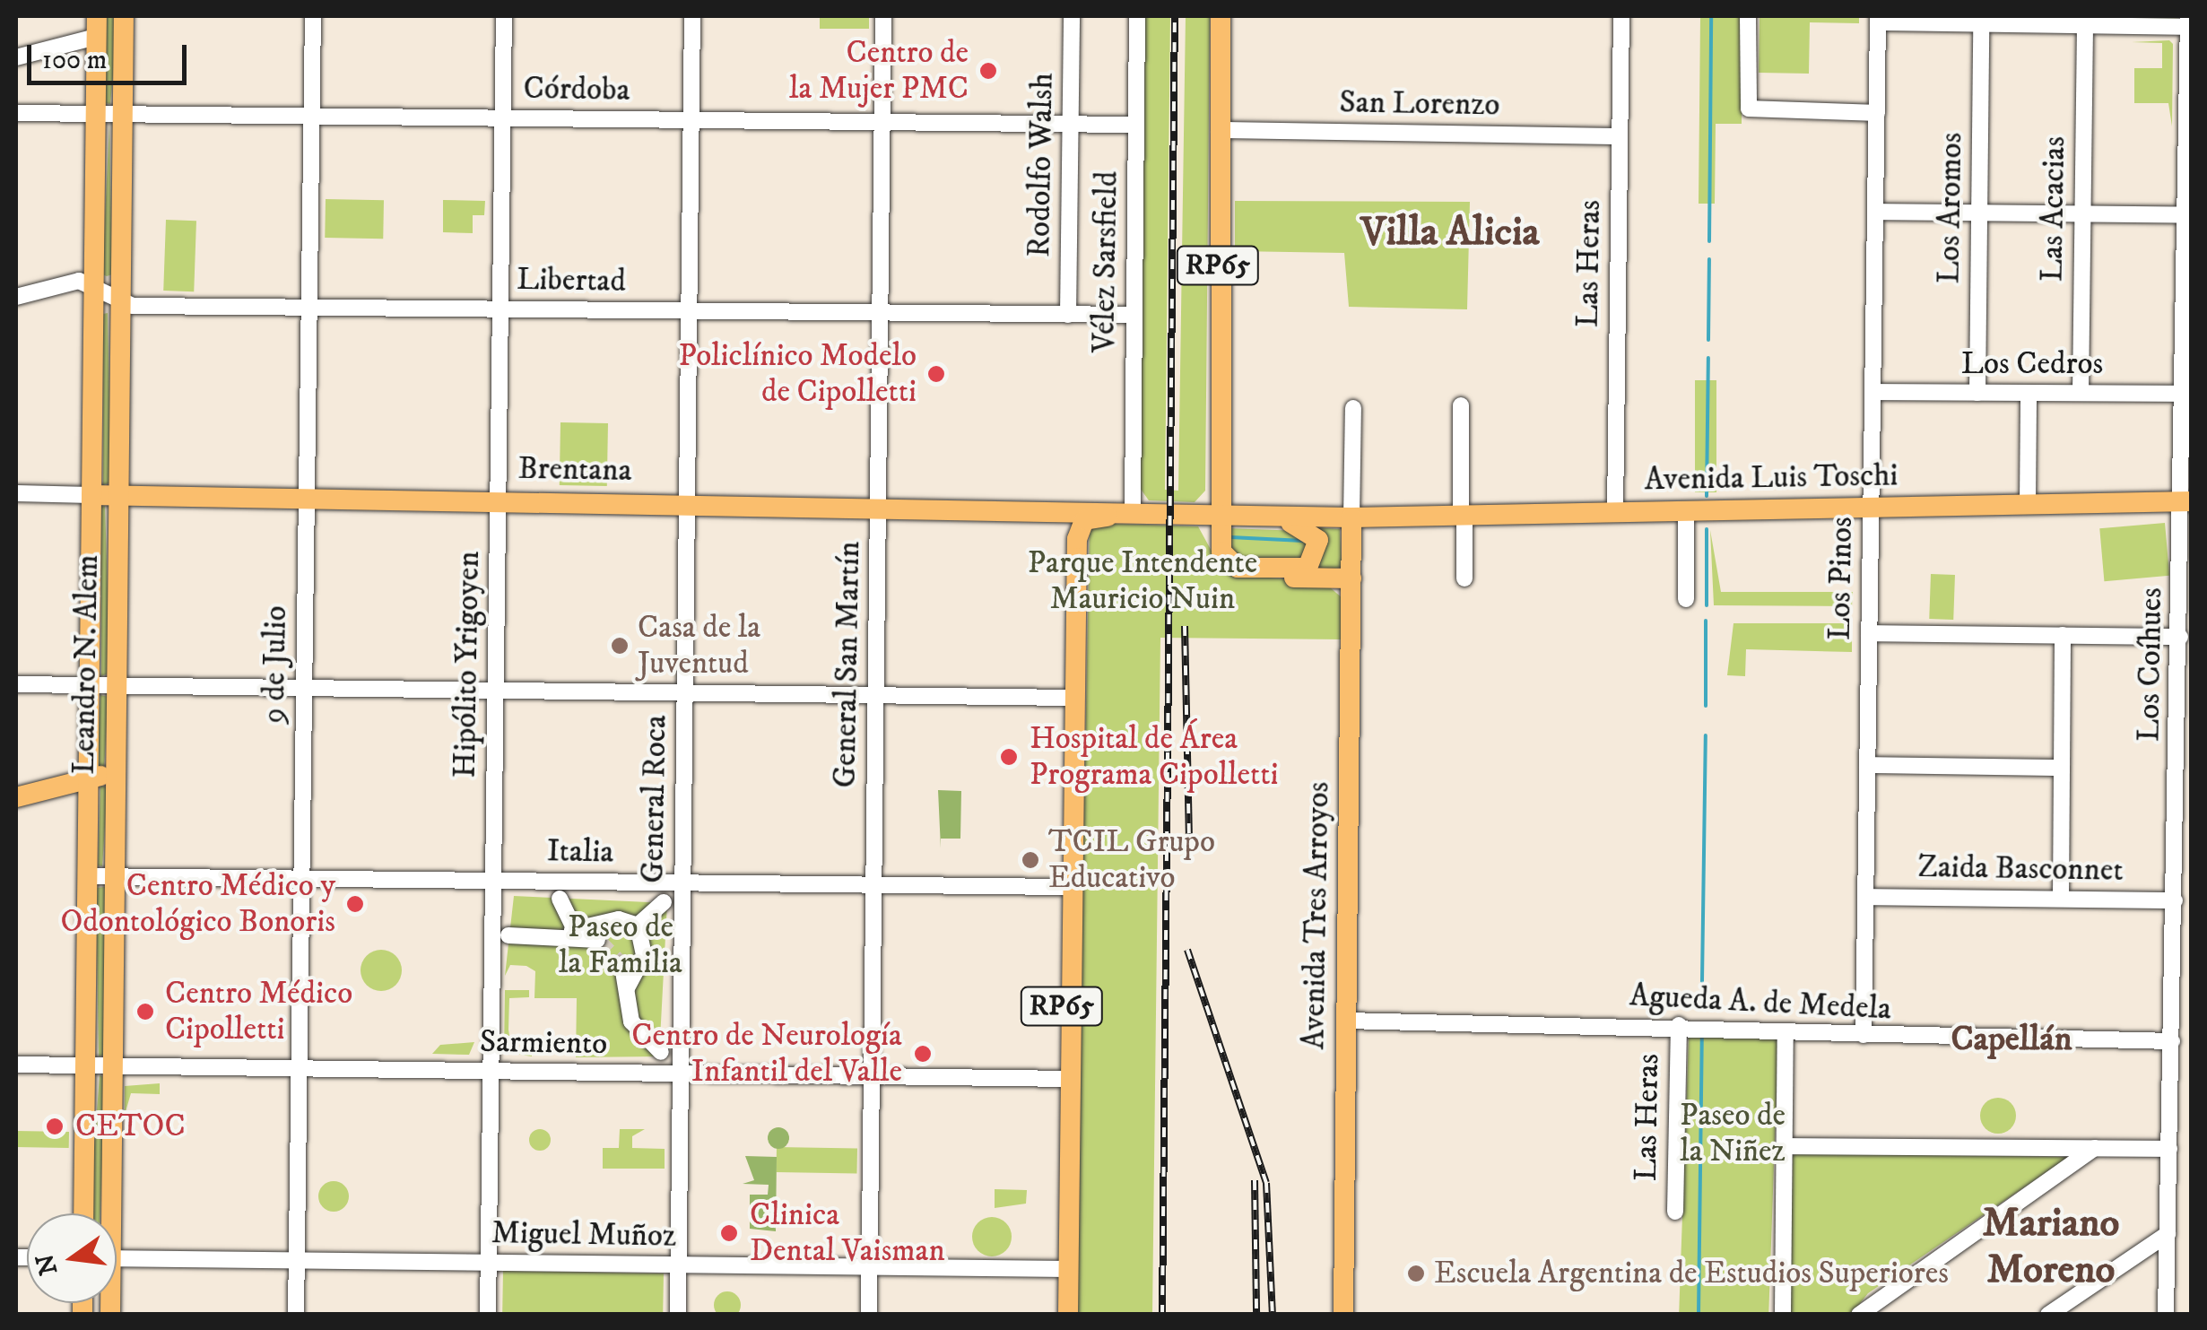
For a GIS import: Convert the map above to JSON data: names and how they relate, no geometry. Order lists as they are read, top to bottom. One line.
{"streets":{"main road":["RP65","Brentana","Avenida Luis Toschi","Leandro N. Alem","Avenida Tres Arroyos"],"street":["Córdoba","San Lorenzo","Rodolfo Walsh","Los Aromos","Las Acacias","Vélez Sarsfield","Las Heras","Libertad","Los Cedros","Los Pinos","9 de Julio","Hipólito Yrigoyen","General San Martín","Los Coíhues","General Roca","Italia","Zaida Basconnet","Agueda A. de Medela","Sarmiento","Miguel Muñoz"]},"crossings":[["Córdoba","Rodolfo Walsh"],["Córdoba","Vélez Sarsfield"],["Córdoba","Leandro N. Alem"],["Córdoba","9 de Julio"],["Córdoba","Hipólito Yrigoyen"],["Córdoba","General San Martín"],["Córdoba","General Roca"],["San Lorenzo","Las Heras"],["San Lorenzo","RP65"],["Rodolfo Walsh","Libertad"],["Los Aromos","Los Cedros"],["Las Acacias","Los Cedros"],["Vélez Sarsfield","Libertad"],["Vélez Sarsfield","Brentana"],["Vélez Sarsfield","Avenida Luis Toschi"],["Las Heras","Avenida Luis Toschi"],["Las Heras","Agueda A. de Medela"],["RP65","Brentana"],["RP65","Avenida Luis Toschi"],["RP65","Italia"],["RP65","Sarmiento"],["RP65","Miguel Muñoz"],["Libertad","Leandro N. Alem"],["Libertad","9 de Julio"],["Libertad","Hipólito Yrigoyen"],["Libertad","General San Martín"],["Libertad","General Roca"],["Los Cedros","Los Pinos"],["Los Cedros","Los Coíhues"],["Brentana","Avenida Luis Toschi"],["Brentana","Leandro N. Alem"],["Brentana","9 de Julio"],["Brentana","Hipólito Yrigoyen"],["Brentana","General San Martín"],["Brentana","General Roca"],["Avenida Luis Toschi","Los Pinos"],["Avenida Luis Toschi","Los Coíhues"],["Avenida Luis Toschi","Avenida Tres Arroyos"],["Los Pinos","Zaida Basconnet"],["Los Pinos","Agueda A. de Medela"],["Leandro N. Alem","Italia"],["Leandro N. Alem","Sarmiento"],["9 de Julio","Italia"],["9 de Julio","Sarmiento"],["9 de Julio","Miguel Muñoz"],["Hipólito Yrigoyen","Italia"],["Hipólito Yrigoyen","Sarmiento"],["Hipólito Yrigoyen","Miguel Muñoz"],["General San Martín","Italia"],["General San Martín","Sarmiento"],["General San Martín","Miguel Muñoz"],["Los Coíhues","Zaida Basconnet"],["Los Coíhues","Agueda A. de Medela"],["General Roca","Italia"],["General Roca","Sarmiento"],["General Roca","Miguel Muñoz"],["Avenida Tres Arroyos","Agueda A. de Medela"]],"districts":["Villa Alicia","Capellán","Mariano Moreno"],"parks":["Parque Intendente Mauricio Nuin","Paseo de la Familia","Paseo de la Niñez"],"places":["Centro de la Mujer PMC","Policlínico Modelo de Cipolletti","Casa de la Juventud","Hospital de Área Programa Cipolletti","TCIL Grupo Educativo","Centro Médico y Odontológico Bonoris","Centro Médico Cipolletti","Centro de Neurología Infantil del Valle","CETOC","Clinica Dental Vaisman","Escuela Argentina de Estudios Superiores"],"scale_bar":"100 m","north":"left"}
